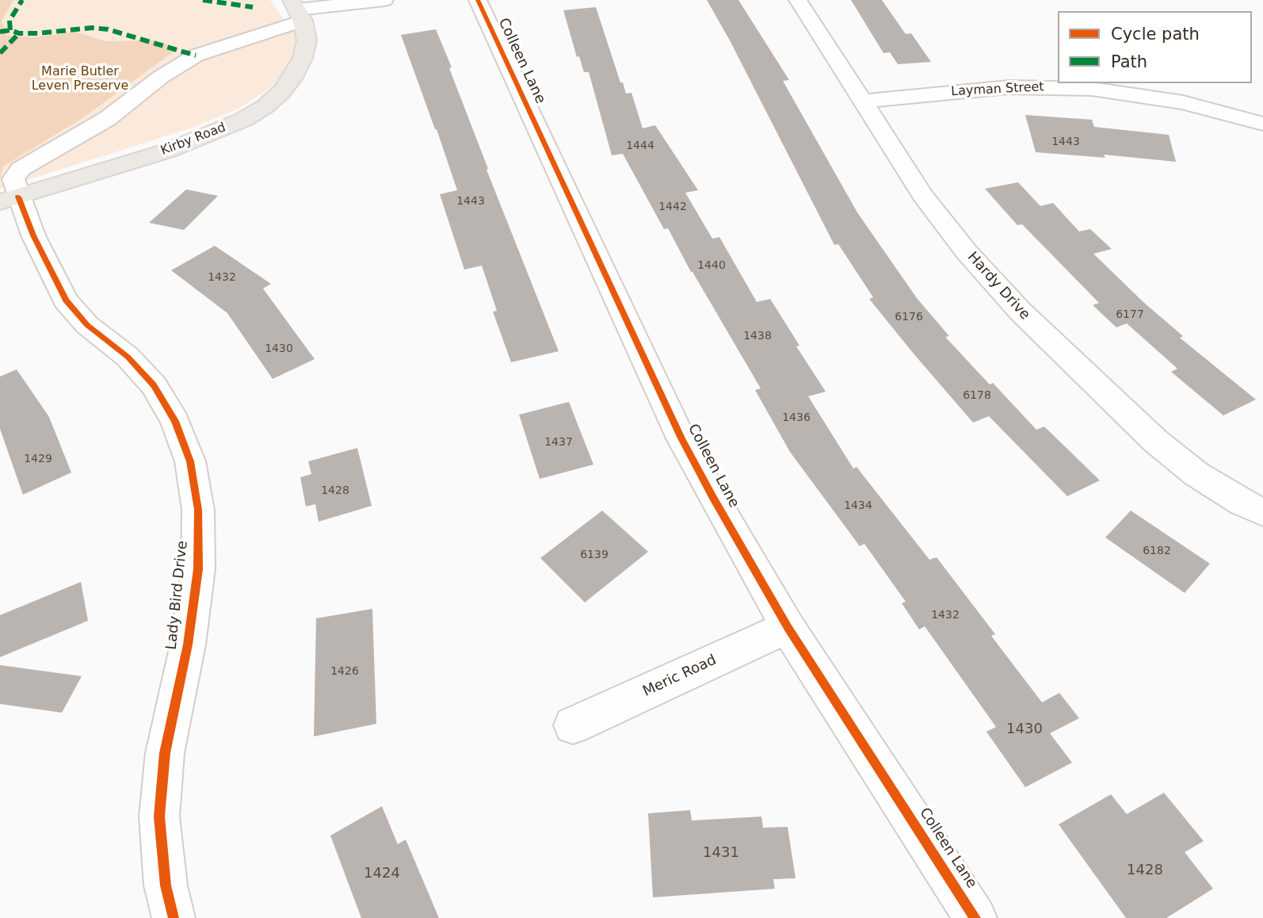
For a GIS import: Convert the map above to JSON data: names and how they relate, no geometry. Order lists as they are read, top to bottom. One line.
{"streets":{"main road":["Kirby Road"],"street":["Colleen Lane","Layman Street","Hardy Drive","Lady Bird Drive","Meric Road"]},"crossings":[["Colleen Lane","Meric Road"],["Layman Street","Hardy Drive"],["Kirby Road","Lady Bird Drive"]],"parks":["Marie Butler Leven Preserve"],"house_numbers":["1443","1444","1443","1442","1440","1432","6177","6176","1438","1430","6178","1436","1437","1429","1428","1434","6182","6139","1432","1426","1430","1431","1428","1424"],"legend":["Cycle path","Path"]}
